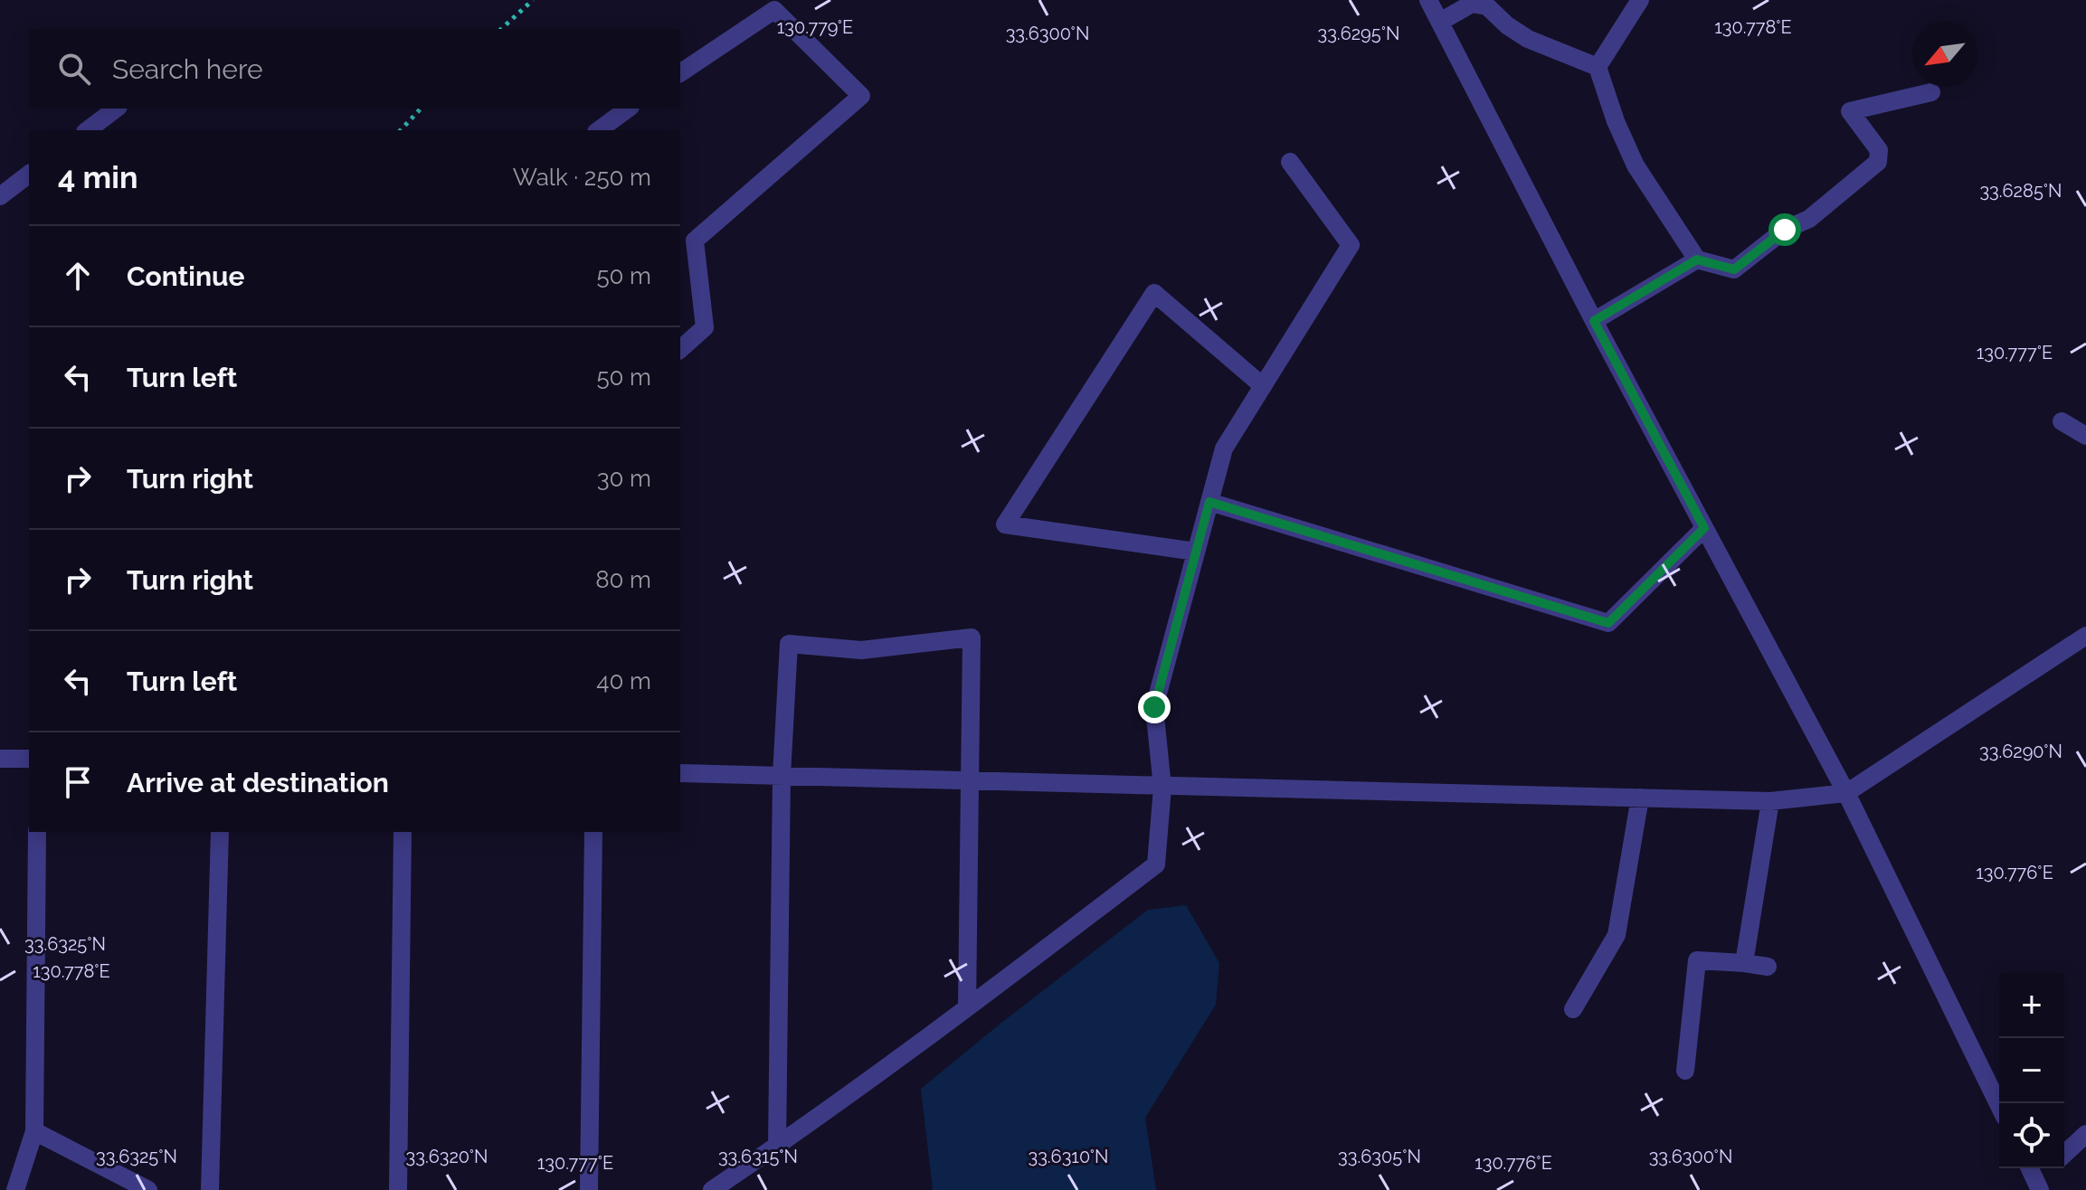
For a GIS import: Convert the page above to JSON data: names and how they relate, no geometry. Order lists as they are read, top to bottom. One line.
{"north":"bottom left","page":{"search":"Search here","heading":["4 min","Walk · 250 m"],"list":[["Continue","50 m"],["Turn left","50 m"],["Turn right","30 m"],["Turn right","80 m"],["Turn left","40 m"],"Arrive at destination"],"map_buttons":["+","−"]},"coordinates":["130.779°E","130.778°E","33.6300°N","33.6295°N","33.6285°N","130.777°E","33.6290°N","130.776°E","33.6325°N","33.6320°N","33.6315°N","33.6310°N","33.6305°N"]}
